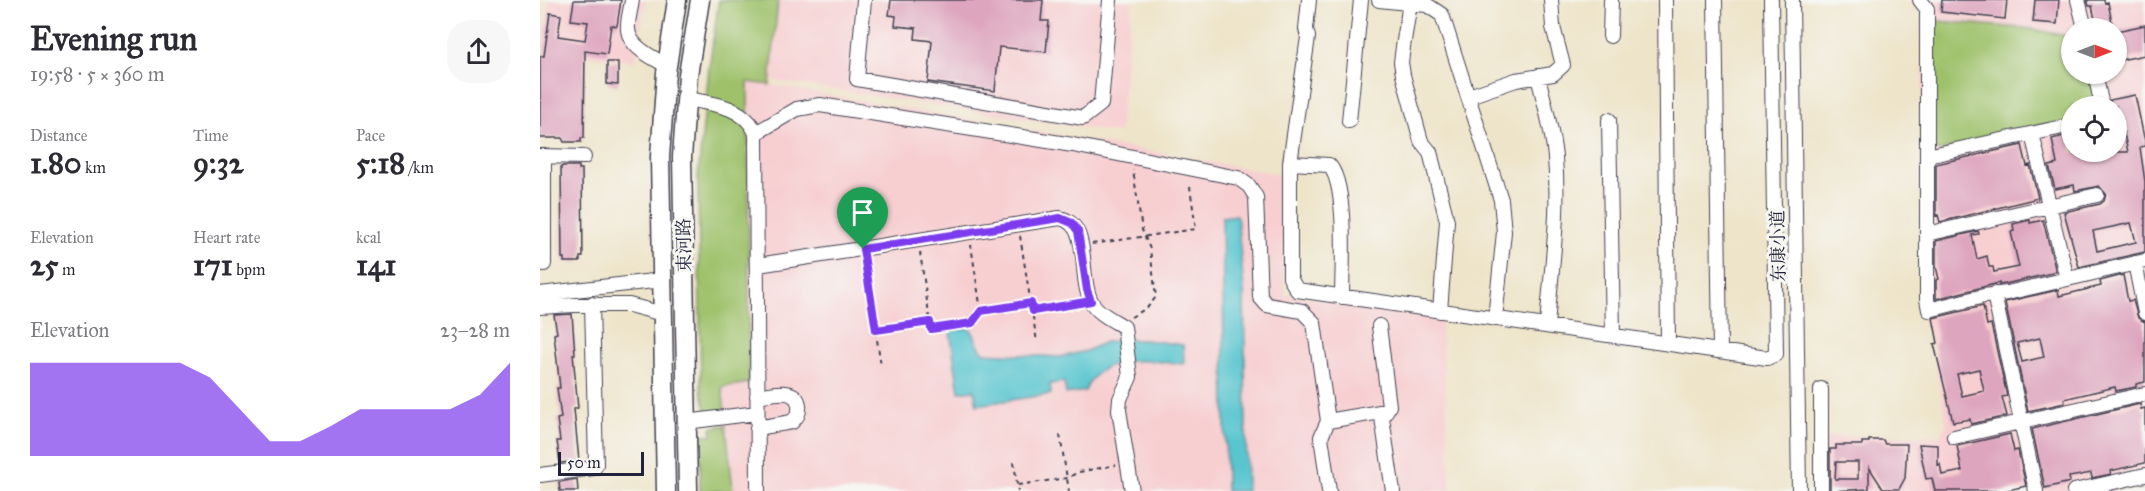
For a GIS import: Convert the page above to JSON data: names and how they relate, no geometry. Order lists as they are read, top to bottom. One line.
{"streets":{"main road":["束河路"],"street":["东康小道"]},"scale_bar":"50 m","north":"right","page":{"heading":["Evening run","19:58 · 5 × 360 m"],"stats":[["Distance","1.80 km"],["Time","9:32"],["Pace","5:18 /km"],["Elevation","25 m"],["Heart rate","171 bpm"],["kcal","141"]],"chart":["Elevation","23–28 m"],"scale":"50 m"}}
